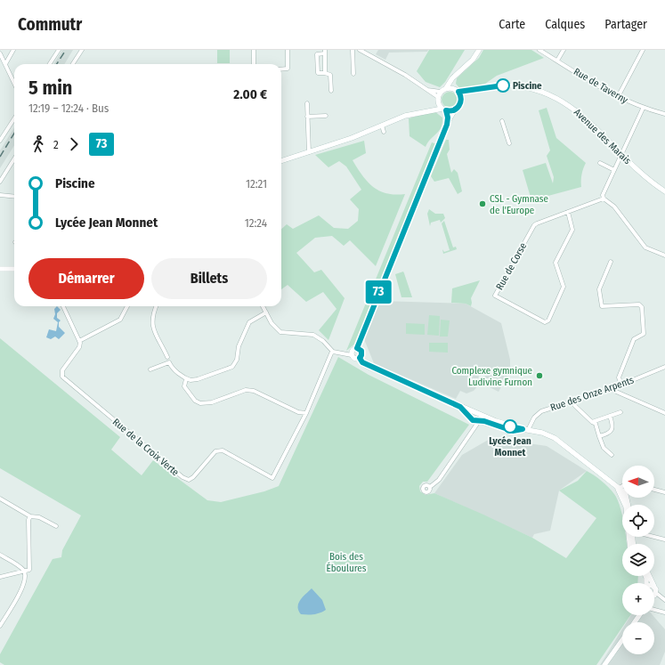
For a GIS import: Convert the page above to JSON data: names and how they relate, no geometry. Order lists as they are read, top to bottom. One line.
{"streets":{"main road":["Avenue des Marais"],"street":["Rue de Taverny","Rue de Corse","Rue des Onze Arpents","Rue de la Croix Verte"]},"parks":["Bois des Éboulures"],"places":["Piscine","CSL - Gymnase de l'Europe","Complexe gymnique Ludivine Furnon","Lycée Jean Monnet"],"lines":["bus line 73"],"north":"left","page":{"header":"Commutr","nav":["Carte","Calques","Partager"],"on_map":"73","heading":["5 min","12:19 – 12:24 · Bus","2.00 €"],"legs":["2","73"],"list":[{"name":"Piscine","value":"12:21"},{"name":"Lycée Jean Monnet","value":"12:24"}],"buttons":["Démarrer","Billets"],"map_buttons":["+","−"]}}
